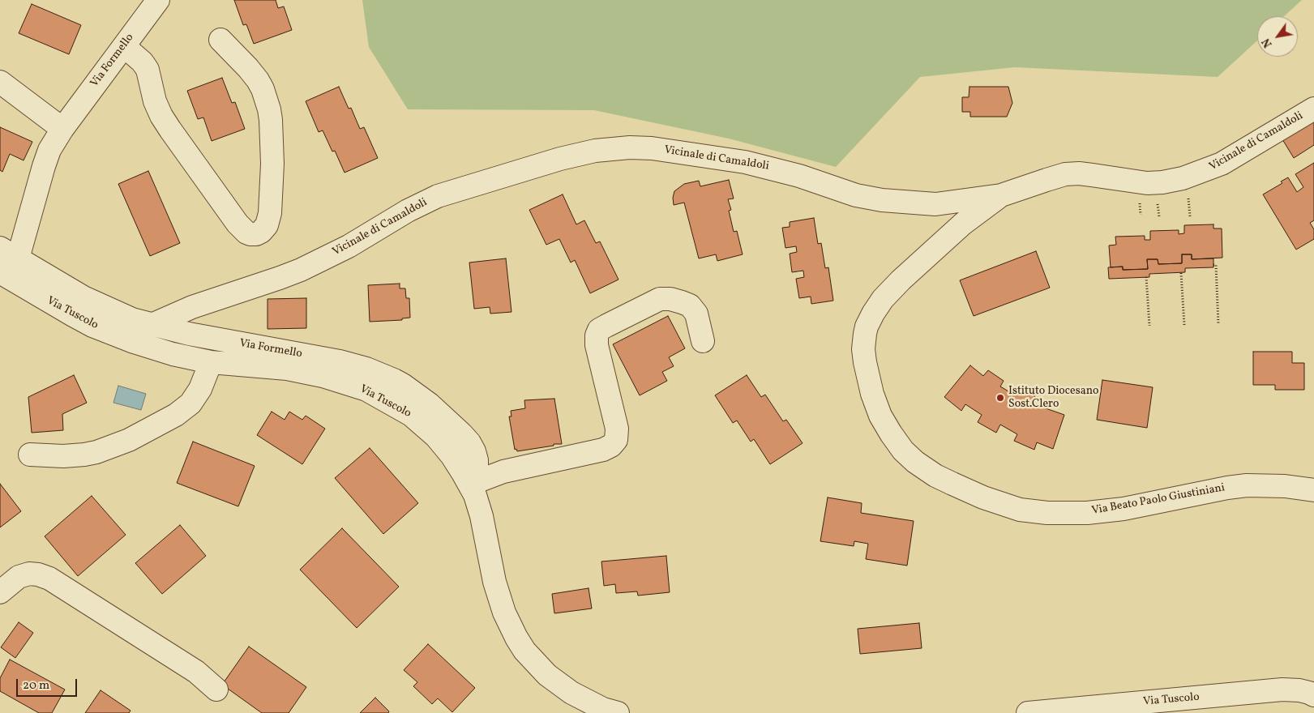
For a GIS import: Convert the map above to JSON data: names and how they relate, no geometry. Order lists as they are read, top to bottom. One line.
{"streets":{"street":["Via Formello","Vicinale di Camaldoli","Via Tuscolo","Via Beato Paolo Giustiniani"]},"crossings":[["Via Formello","Vicinale di Camaldoli"],["Via Formello","Via Tuscolo"],["Vicinale di Camaldoli","Via Beato Paolo Giustiniani"]],"places":["Istituto Diocesano Sost.Clero"],"scale_bar":"20 m","north":"bottom left"}
